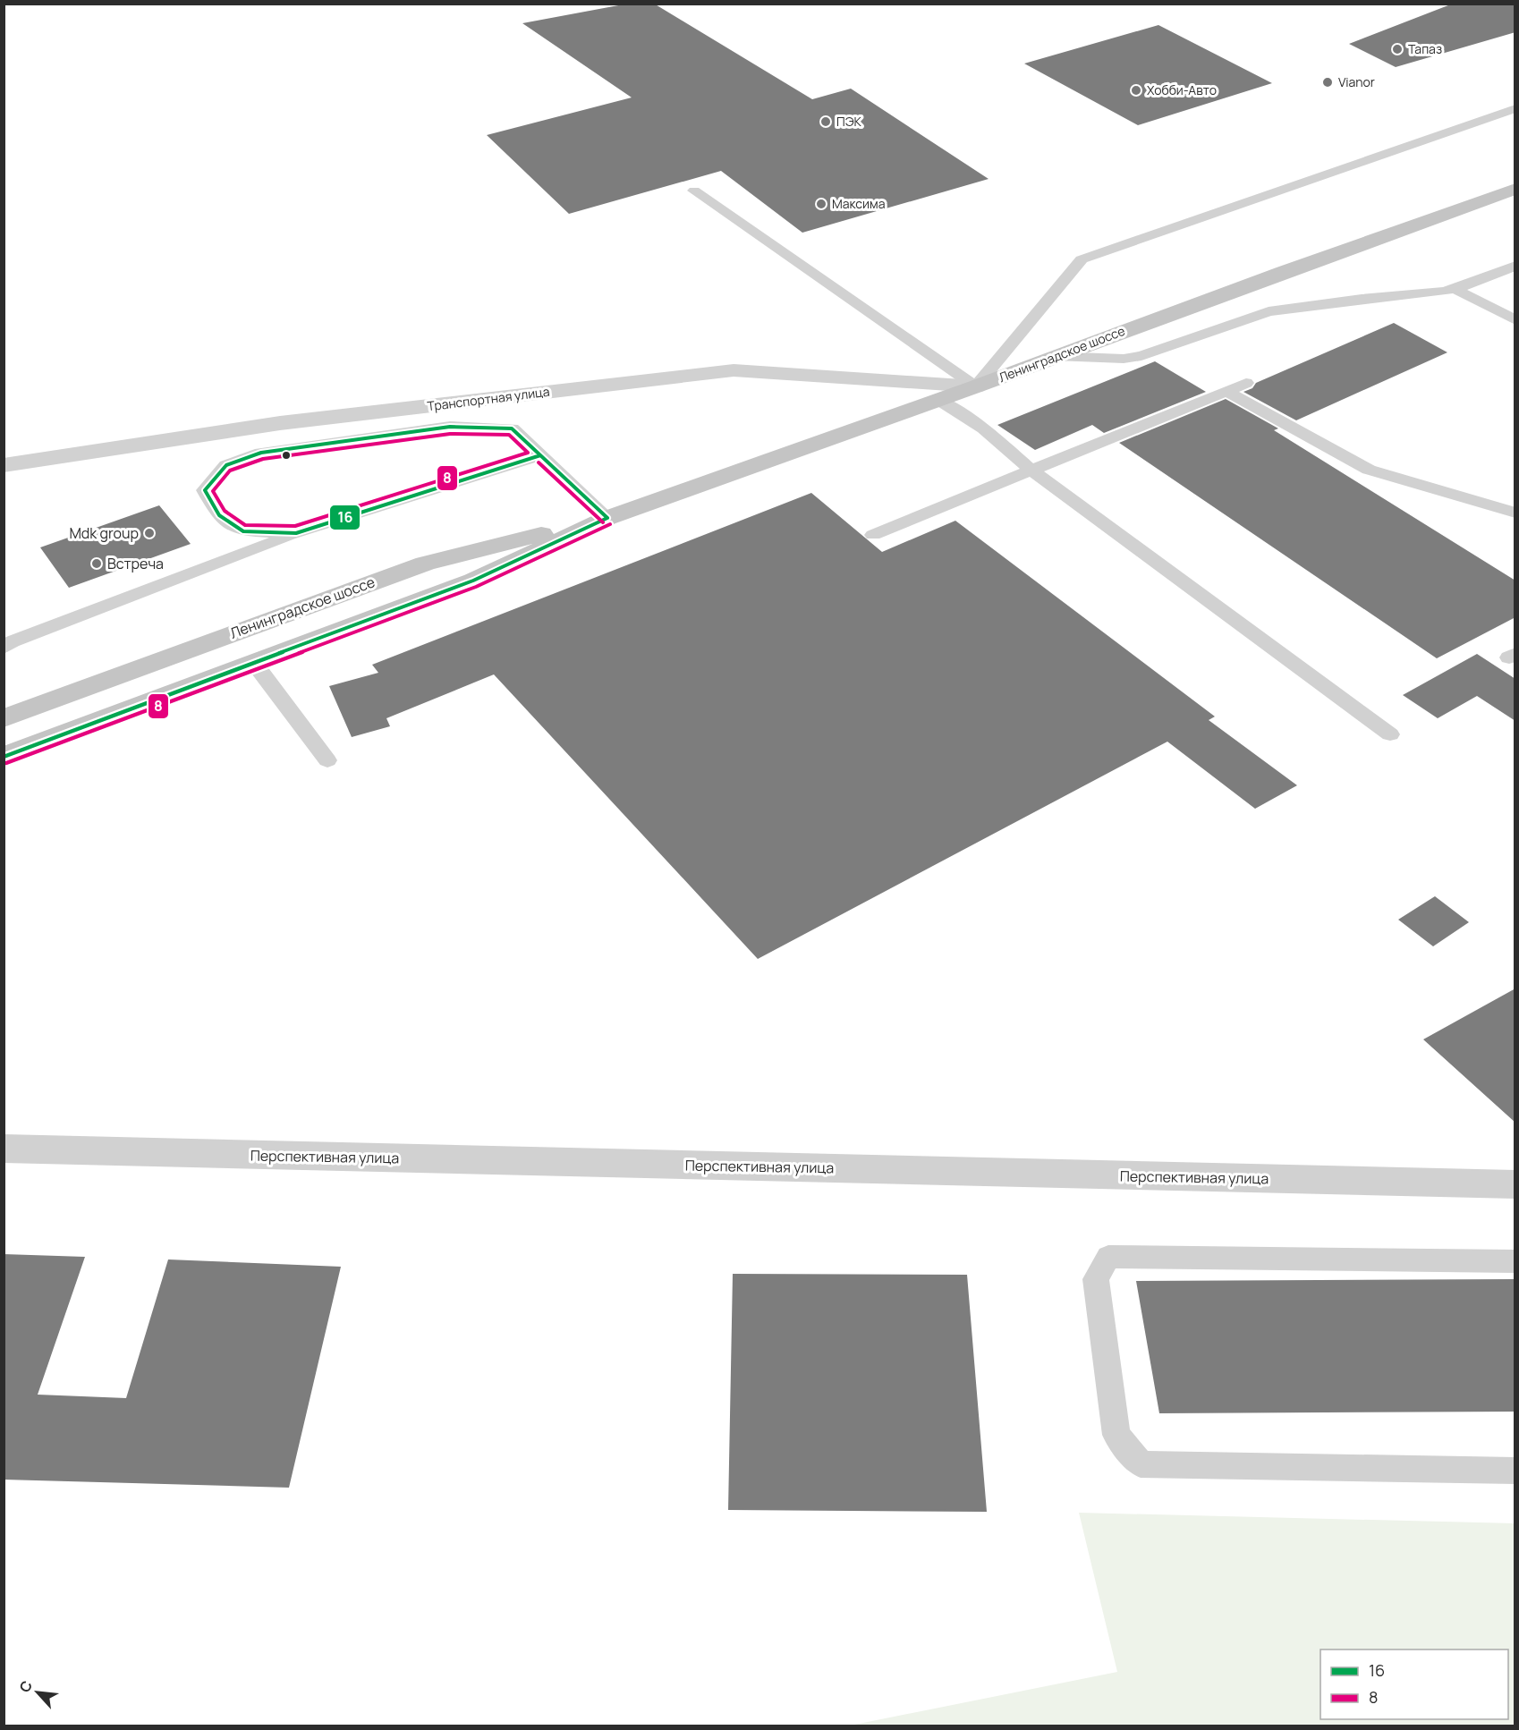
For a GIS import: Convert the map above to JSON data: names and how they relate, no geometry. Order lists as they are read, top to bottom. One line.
{"streets":{"main road":["Ленинградское шоссе"],"street":["Транспортная улица","Перспективная улица"]},"crossings":[["Ленинградское шоссе","Транспортная улица"]],"places":["Тапаз","Vianor","Хобби-Авто","ПЭК","Максима","Mdk group","Встреча"],"lines":["transit line 16","transit line 8"],"legend":["16","8"],"north":"top left"}
